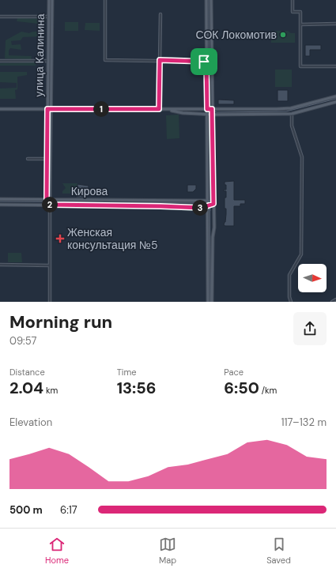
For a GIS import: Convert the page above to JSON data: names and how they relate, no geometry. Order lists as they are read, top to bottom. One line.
{"streets":{"main road":["улица Калинина","Кирова"]},"crossings":[["улица Калинина","Кирова"]],"places":{"other":["СОК Локомотив"],"health":["Женская консультация №5"]},"north":"right","page":{"pins":["1","2","3"],"heading":["Morning run","09:57"],"stats":[["Distance","2.04 km"],["Time","13:56"],["Pace","6:50 /km"]],"chart":["Elevation","117–132 m"],"list":[{"name":"500 m","note":"6:17"}],"tabs":["Home","Map","Saved"]}}
